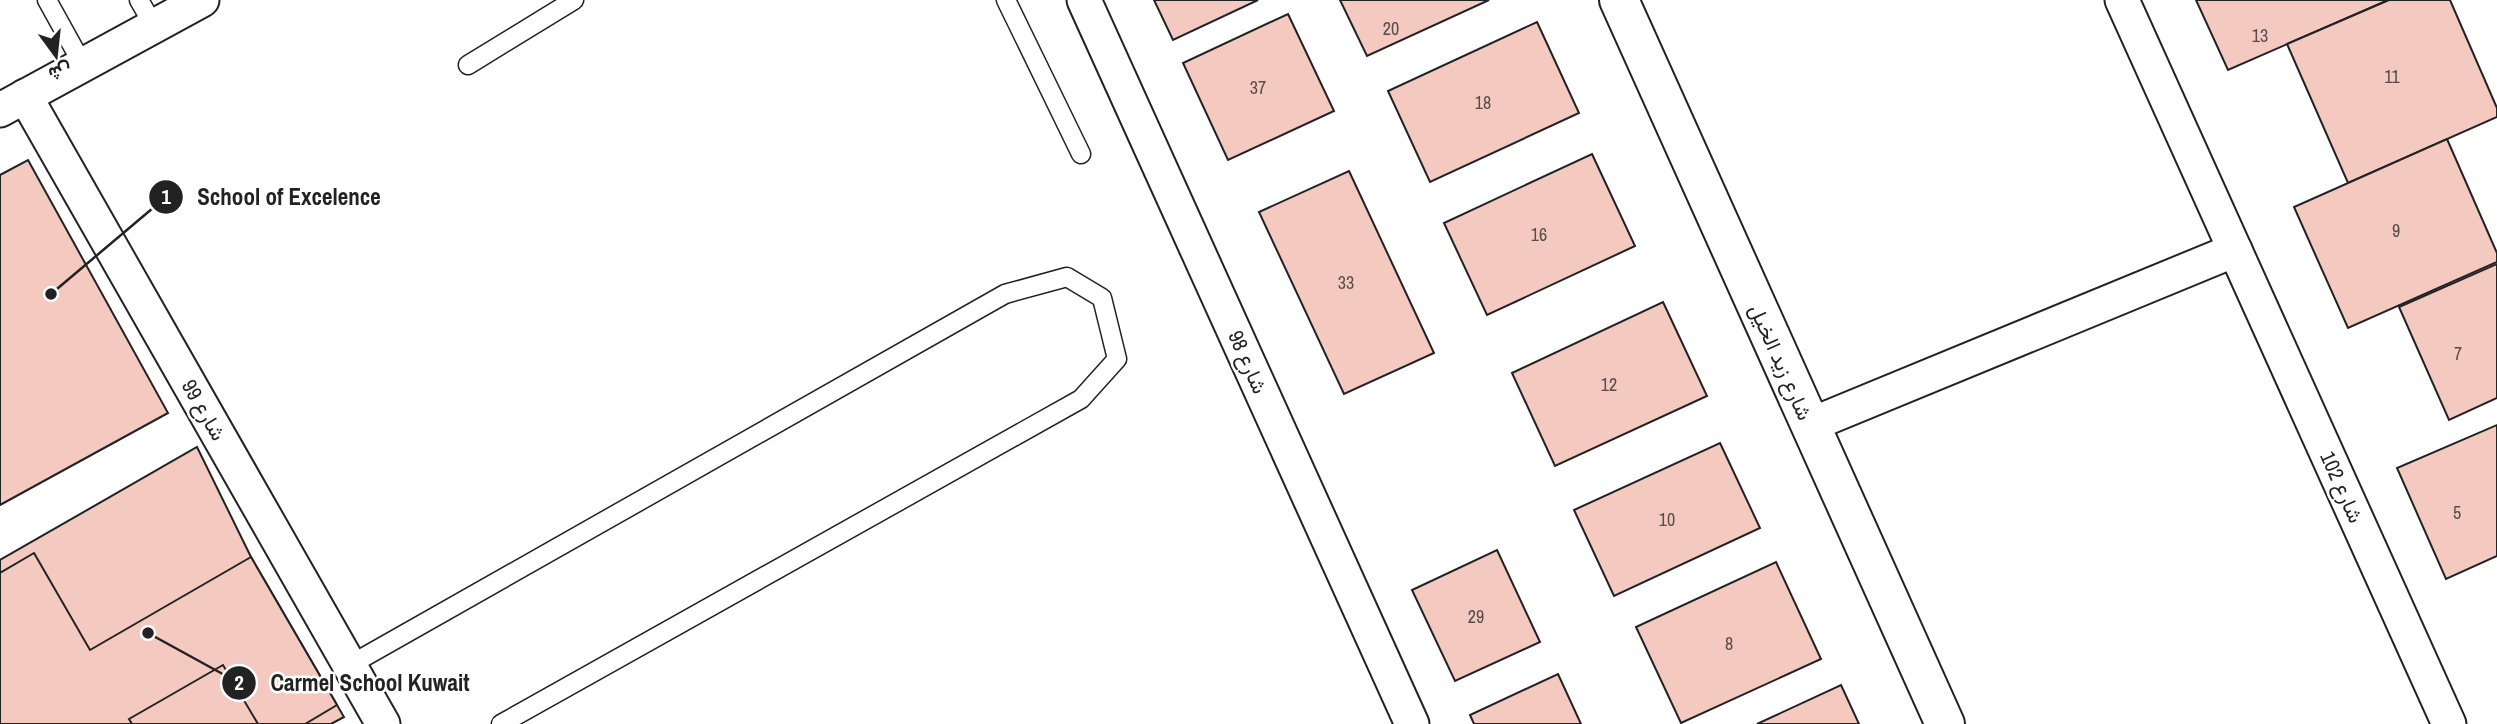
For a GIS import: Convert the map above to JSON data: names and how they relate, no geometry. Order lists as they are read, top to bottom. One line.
{"streets":{"street":["شارع 98","شارع زيد الخيل","شارع 99","شارع 102"]},"places":["School of Excelence","Carmel School Kuwait"],"house_numbers":["20","13","11","37","18","9","16","33","7","12","5","10","29","8"],"north":"bottom"}
